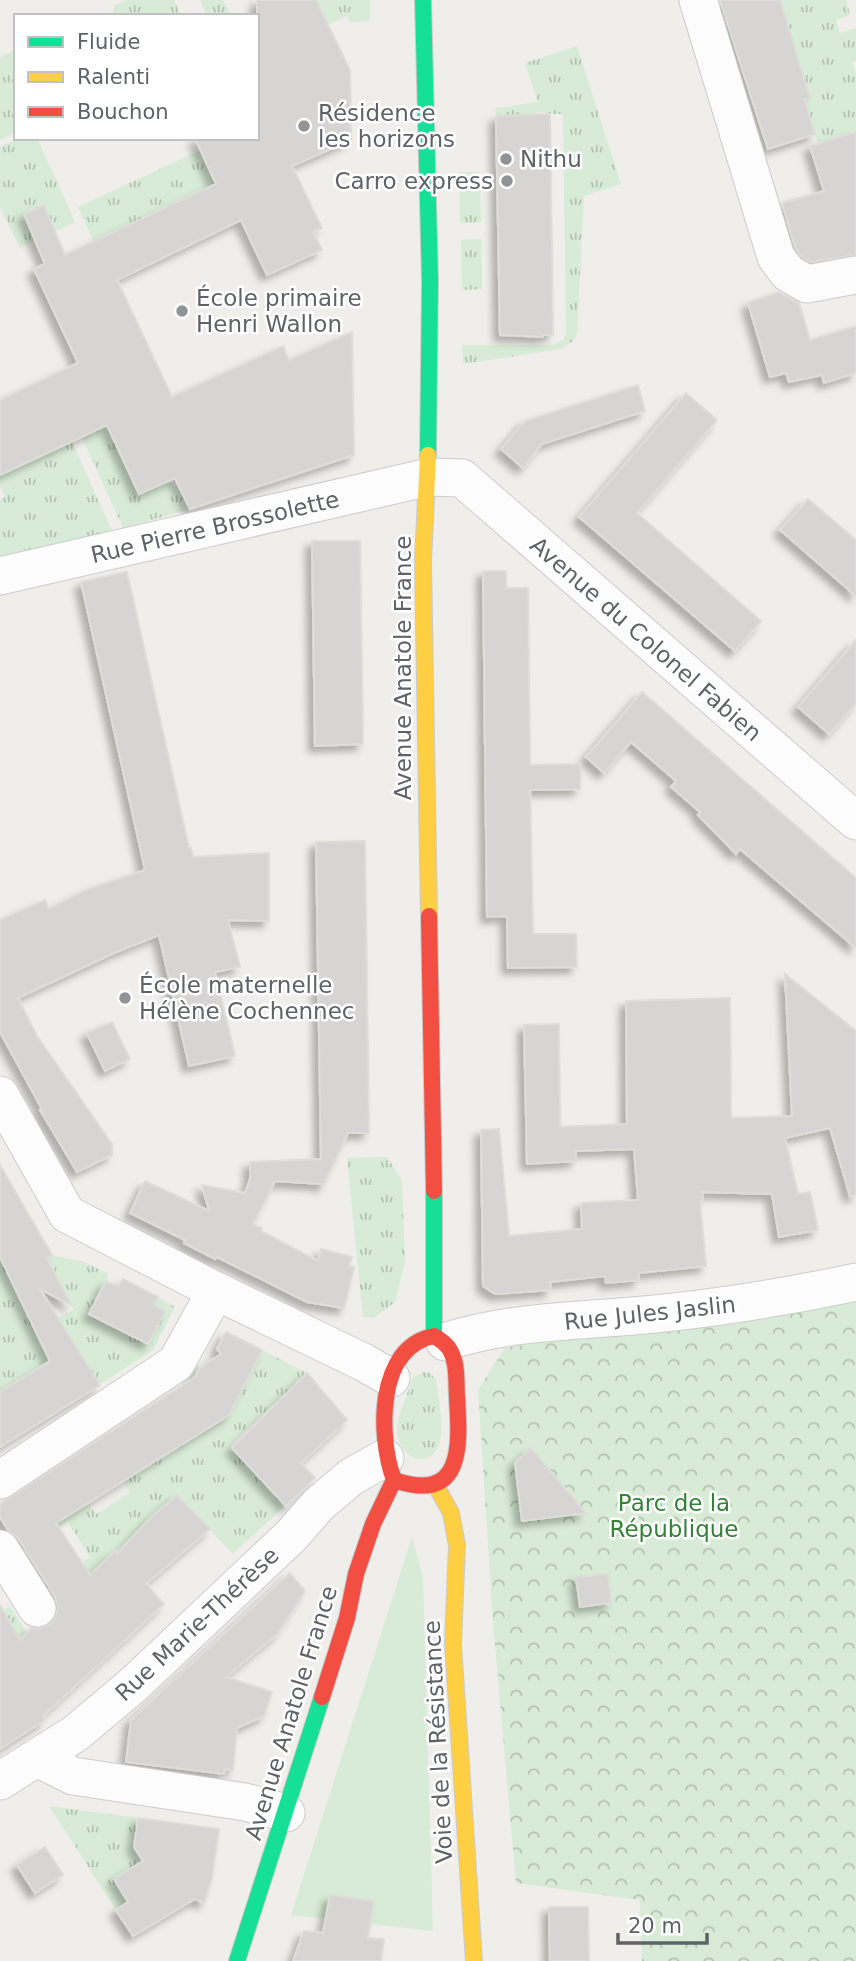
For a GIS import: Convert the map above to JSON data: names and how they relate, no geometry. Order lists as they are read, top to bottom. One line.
{"streets":{"street":["Rue Pierre Brossolette","Avenue du Colonel Fabien","Avenue Anatole France","Rue Jules Jaslin","Rue Marie-Thérèse","Voie de la Résistance"]},"crossings":[["Rue Pierre Brossolette","Avenue du Colonel Fabien"],["Rue Pierre Brossolette","Avenue Anatole France"],["Avenue du Colonel Fabien","Avenue Anatole France"],["Avenue Anatole France","Rue Jules Jaslin"],["Avenue Anatole France","Rue Marie-Thérèse"],["Avenue Anatole France","Voie de la Résistance"]],"parks":["Parc de la République"],"places":["Résidence les horizons","Nithu","Carro express","École primaire Henri Wallon","École maternelle Hélène Cochennec"],"legend":["Fluide","Ralenti","Bouchon"],"scale_bar":"20 m"}
